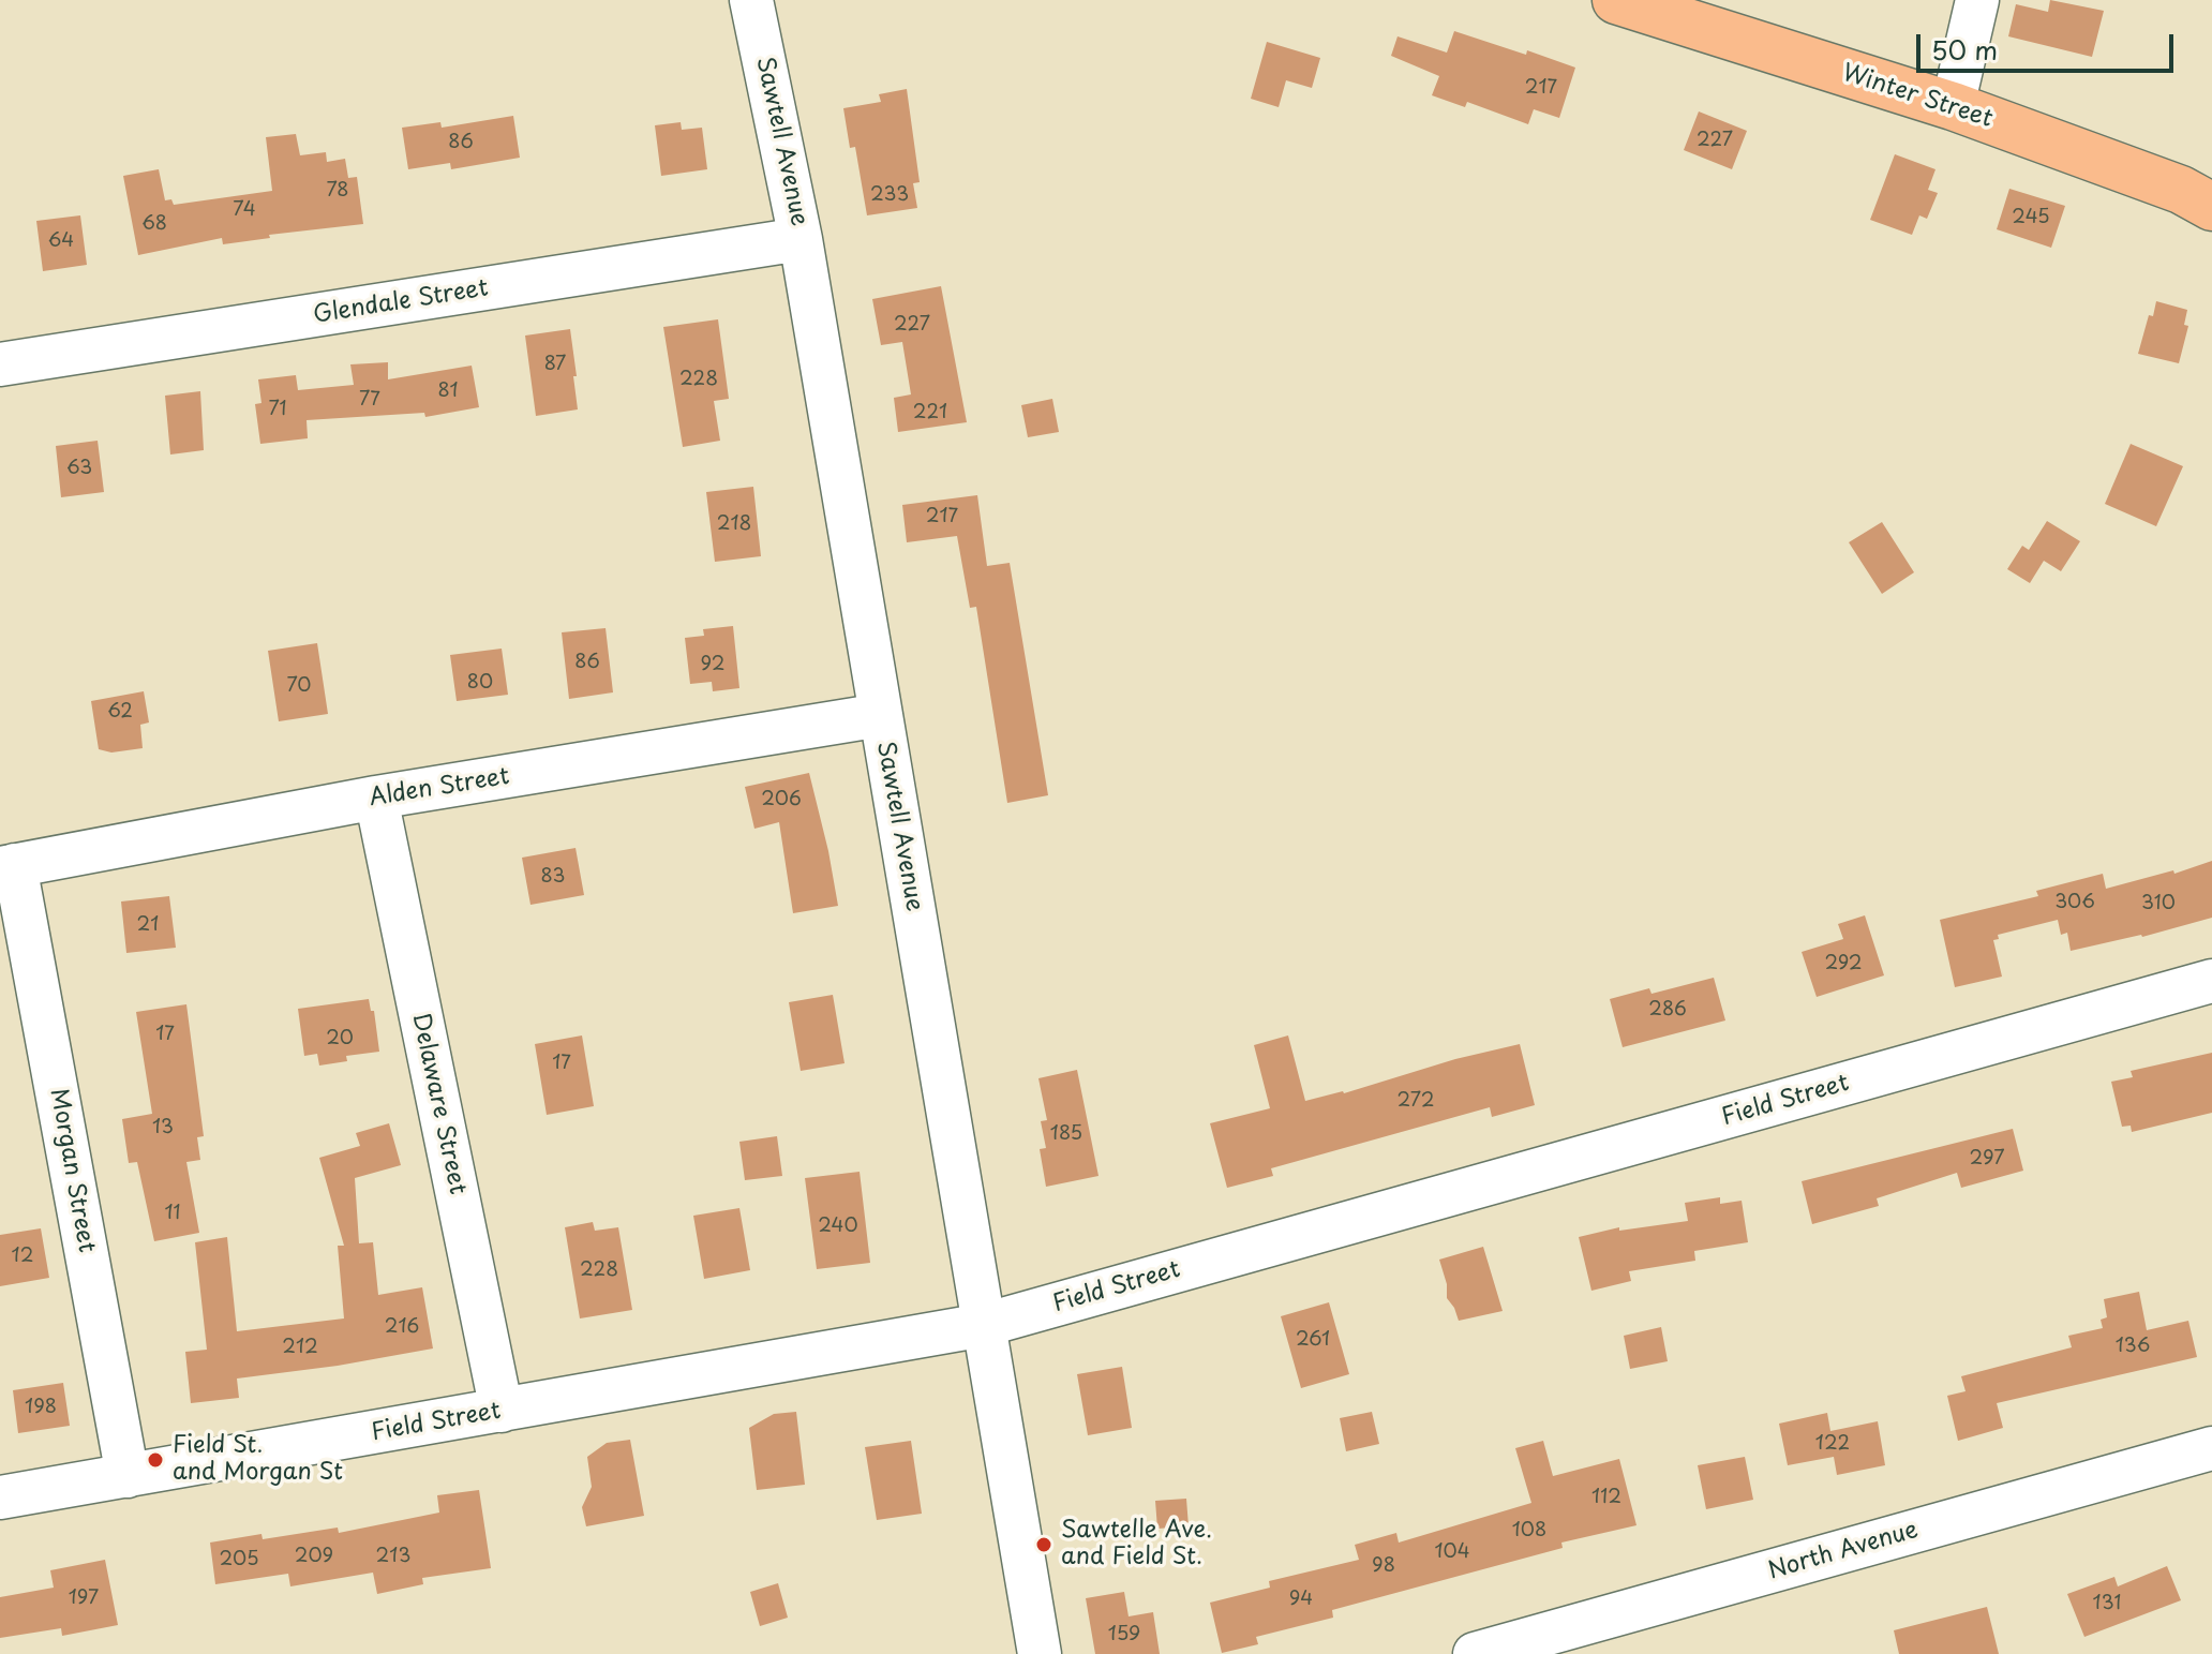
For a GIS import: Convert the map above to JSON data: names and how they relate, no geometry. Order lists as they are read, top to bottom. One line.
{"streets":{"main road":["Winter Street"],"street":["Sawtell Avenue","Glendale Street","Alden Street","Field Street","Delaware Street","Morgan Street","North Avenue"]},"crossings":[["Sawtell Avenue","Glendale Street"],["Sawtell Avenue","Alden Street"],["Sawtell Avenue","Field Street"],["Alden Street","Delaware Street"],["Alden Street","Morgan Street"],["Field Street","Delaware Street"],["Field Street","Morgan Street"]],"places":["Field St. and Morgan St","Sawtelle Ave. and Field St."],"house_numbers":["217","227","86","78","233","74","245","68","64","227","87","228","81","77","71","221","63","217","218","86","92","80","70","62","206","83","306","310","21","292","286","17","20","17","272","13","185","297","11","240","12","228","216","261","136","212","198","122","112","108","104","209","213","205","98","197","94","131","159"],"scale_bar":"50 m"}
